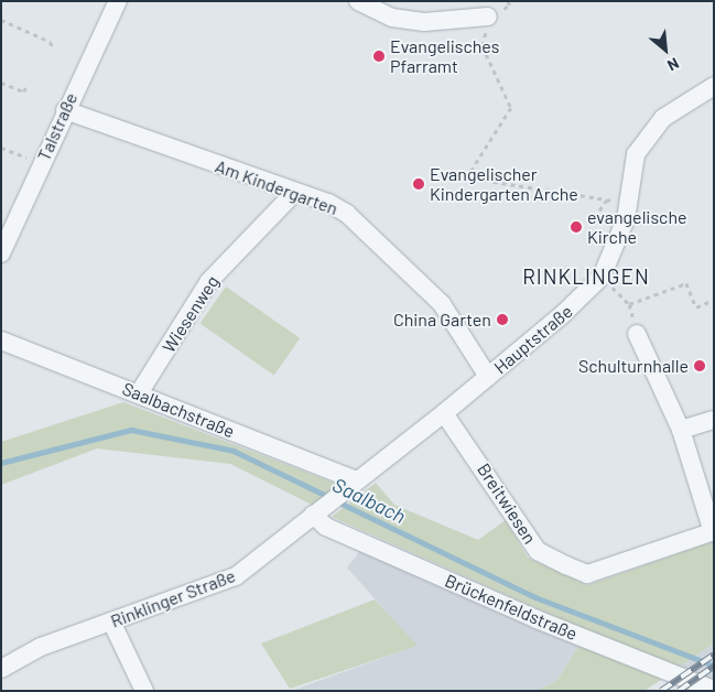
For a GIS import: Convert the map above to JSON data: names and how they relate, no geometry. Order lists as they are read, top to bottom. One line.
{"streets":{"street":["Talstraße","Am Kindergarten","Wiesenweg","Hauptstraße","Saalbachstraße","Breitwiesen","Rinklinger Straße","Brückenfeldstraße"]},"crossings":[["Talstraße","Am Kindergarten"],["Am Kindergarten","Wiesenweg"],["Am Kindergarten","Hauptstraße"],["Wiesenweg","Saalbachstraße"],["Hauptstraße","Saalbachstraße"],["Hauptstraße","Breitwiesen"],["Hauptstraße","Rinklinger Straße"],["Saalbachstraße","Rinklinger Straße"],["Rinklinger Straße","Brückenfeldstraße"]],"districts":["RINKLINGEN"],"water":["Saalbach"],"places":["Evangelisches Pfarramt","Evangelischer Kindergarten Arche","evangelische Kirche","China Garten","Schulturnhalle"],"north":"bottom right"}
